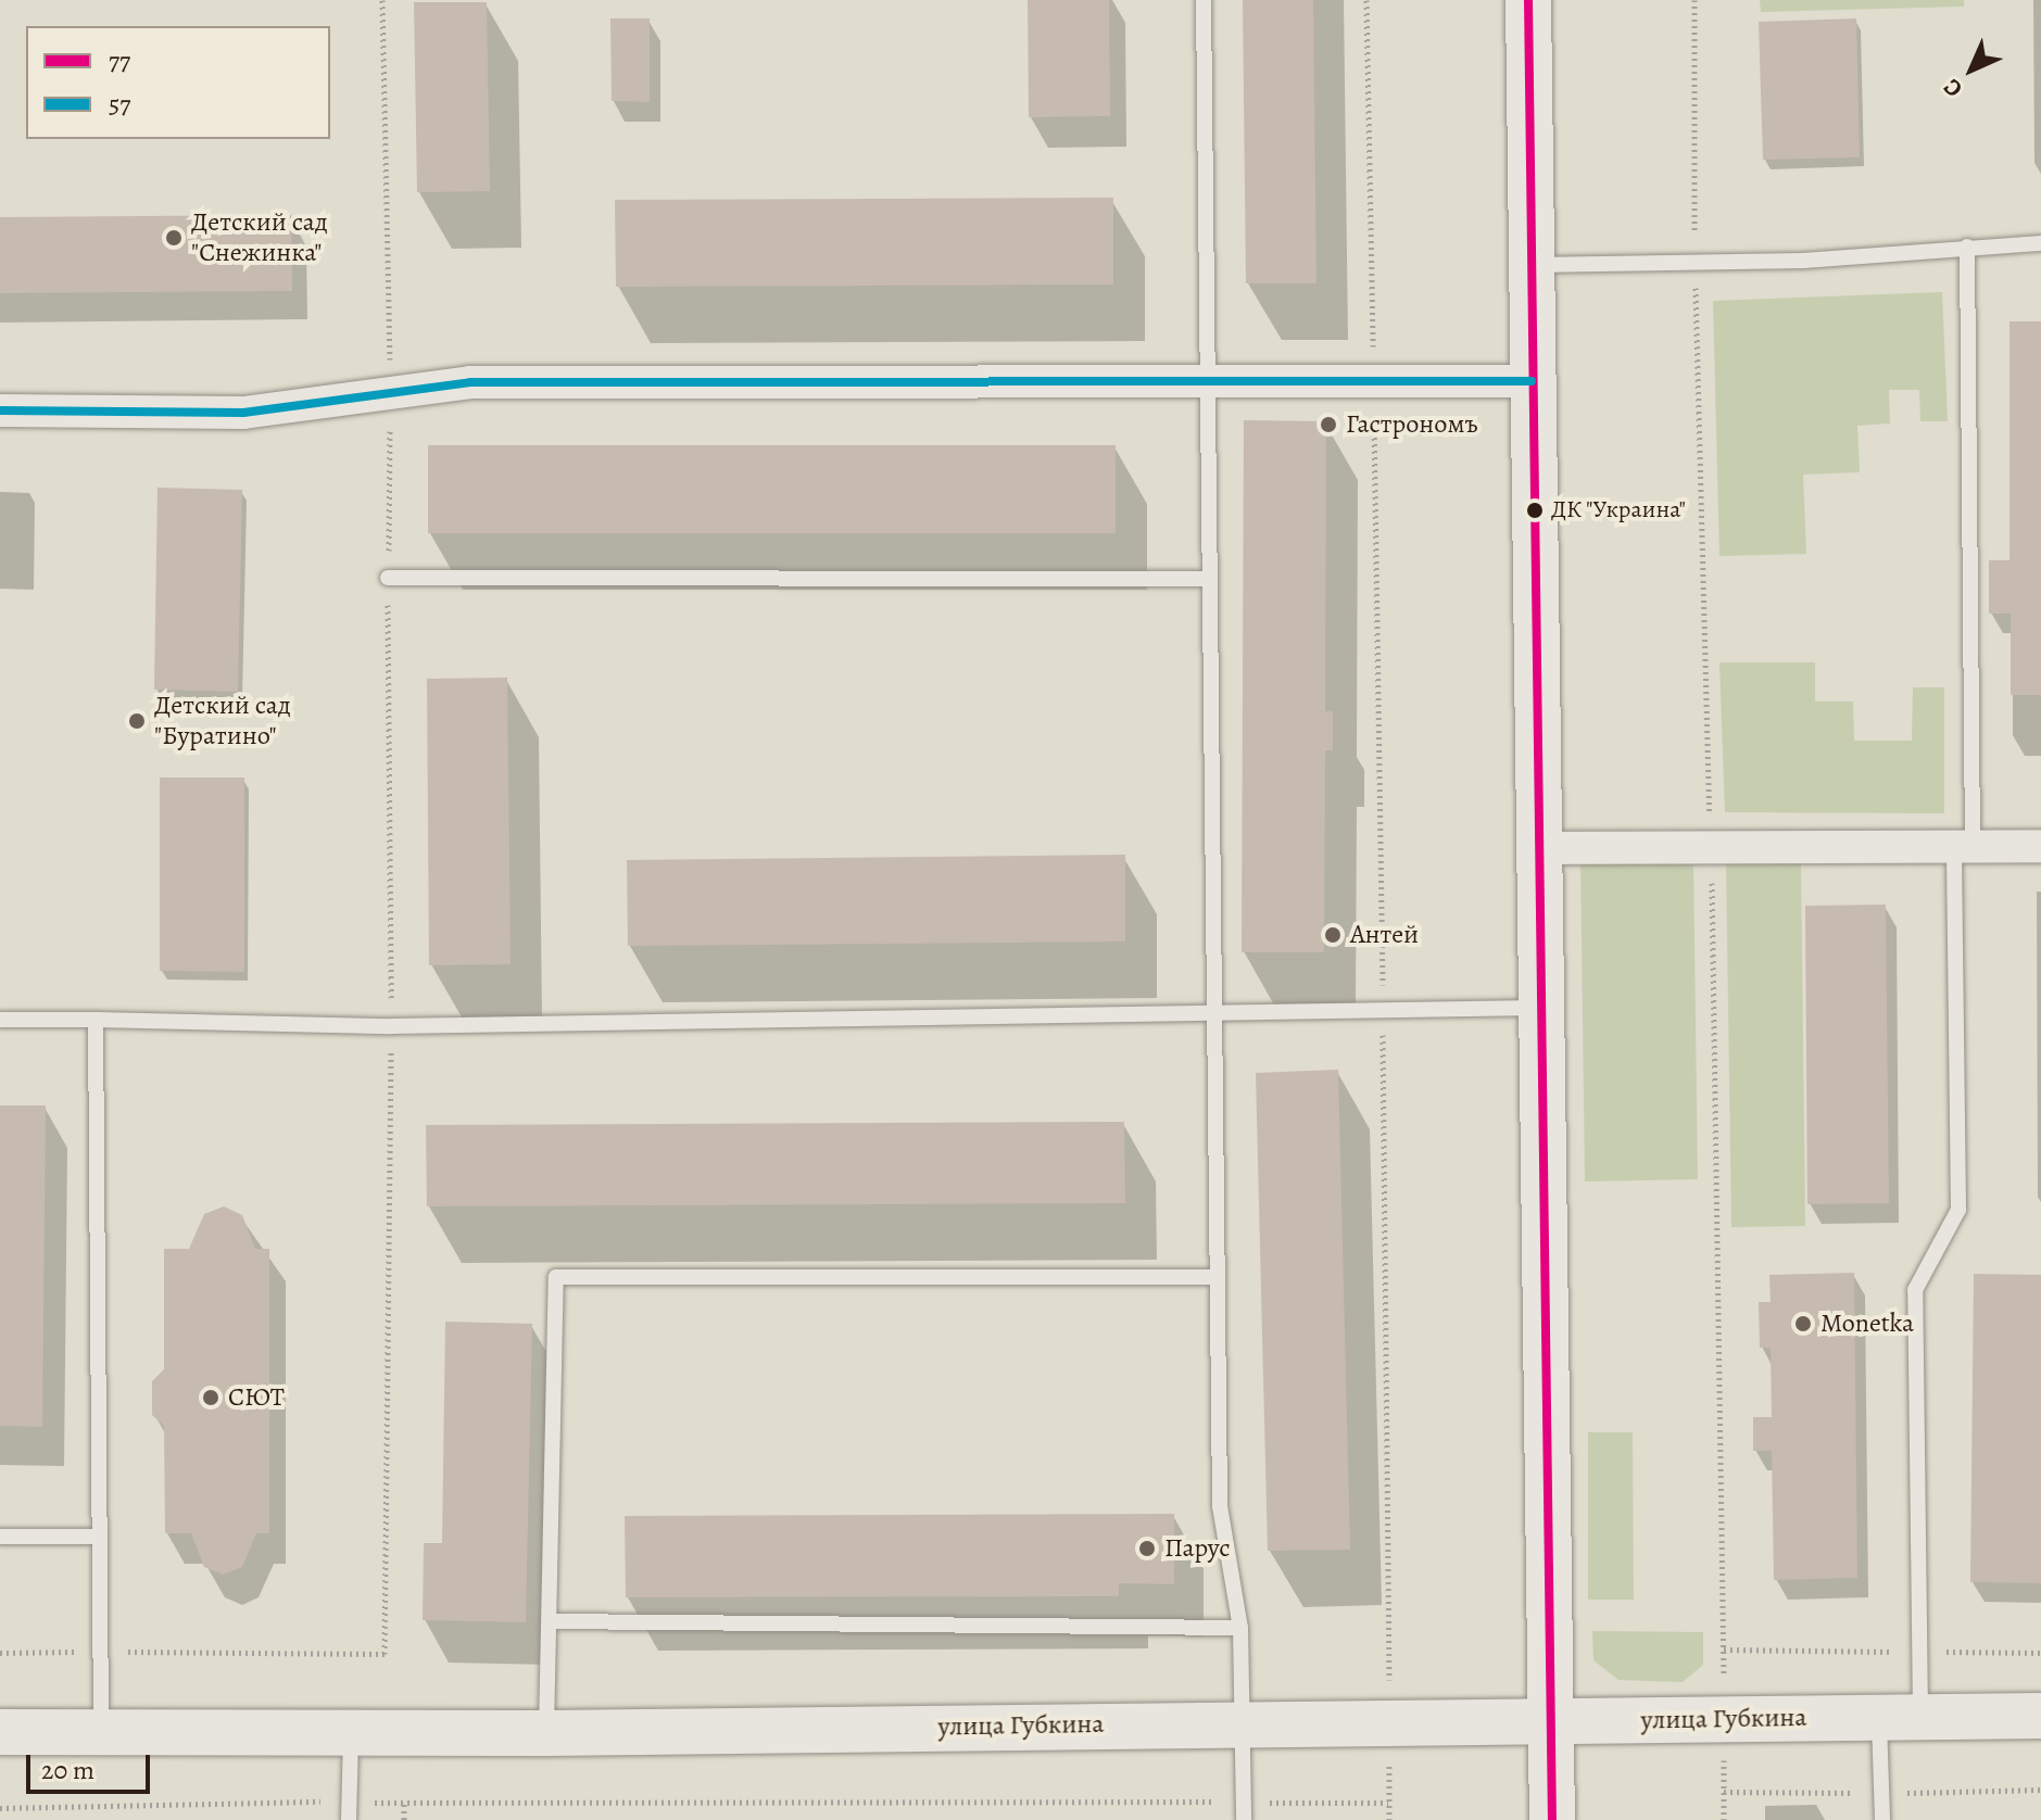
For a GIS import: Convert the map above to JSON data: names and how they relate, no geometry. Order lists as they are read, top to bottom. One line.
{"streets":{"street":["улица Губкина"]},"places":["Детский сад \"Снежинка\"","Гастрономъ","ДК \"Украина\"","Детский сад \"Буратино\"","Антей","Monetka","СЮТ","Парус"],"lines":["transit line 77","transit line 57"],"legend":["77","57"],"scale_bar":"20 m","north":"bottom left"}
